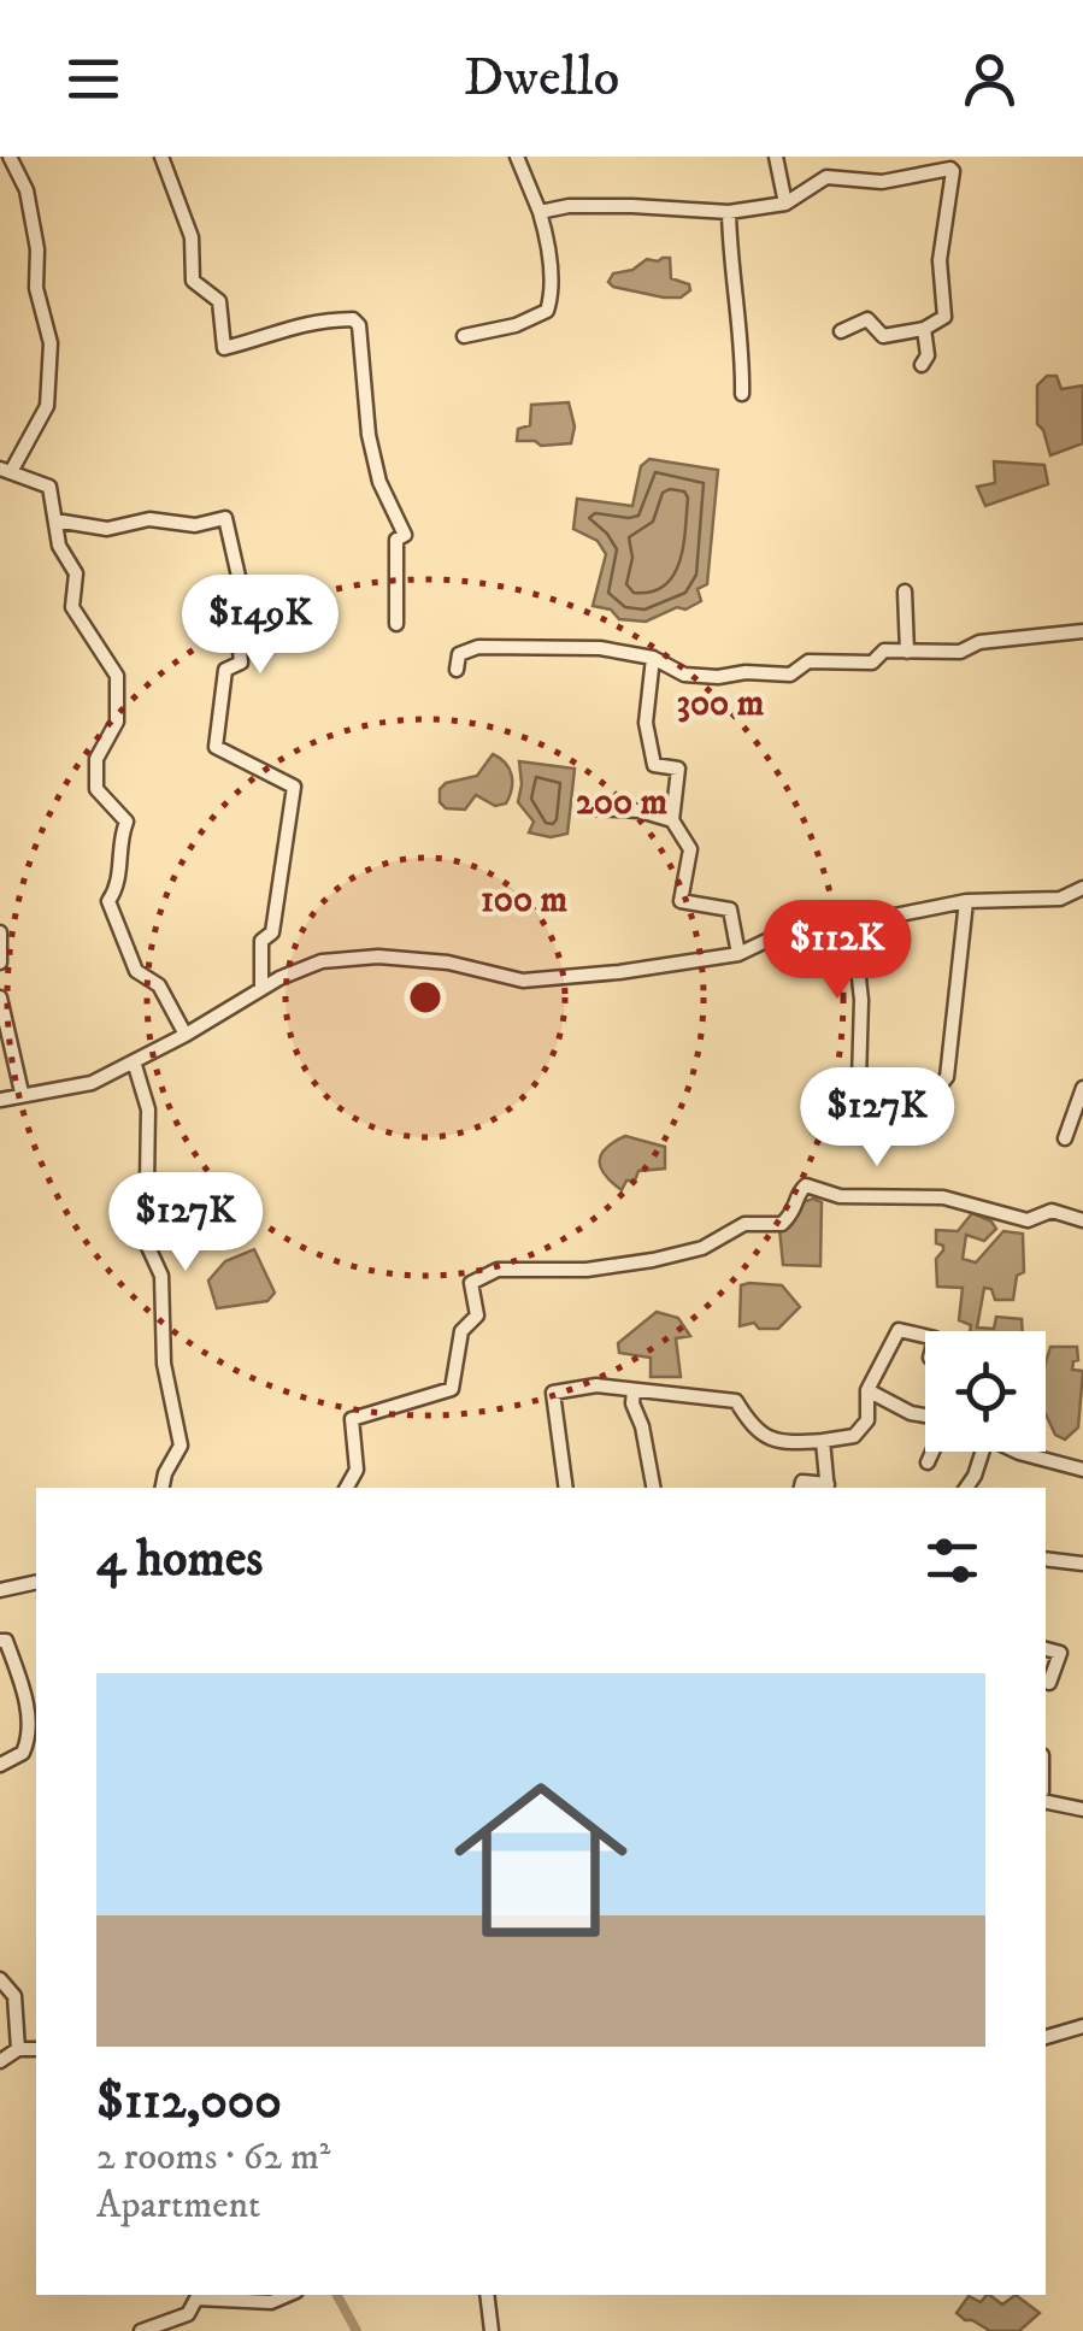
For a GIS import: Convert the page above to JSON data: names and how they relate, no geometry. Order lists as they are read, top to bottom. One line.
{"page":{"header":"Dwello","price":["$149K","$112K","$127K","$127K"],"heading":"4 homes","list":[{"name":"$112,000","note":"2 rooms · 62 m² · Apartment"}]},"rings":["300 m","200 m","100 m"]}
